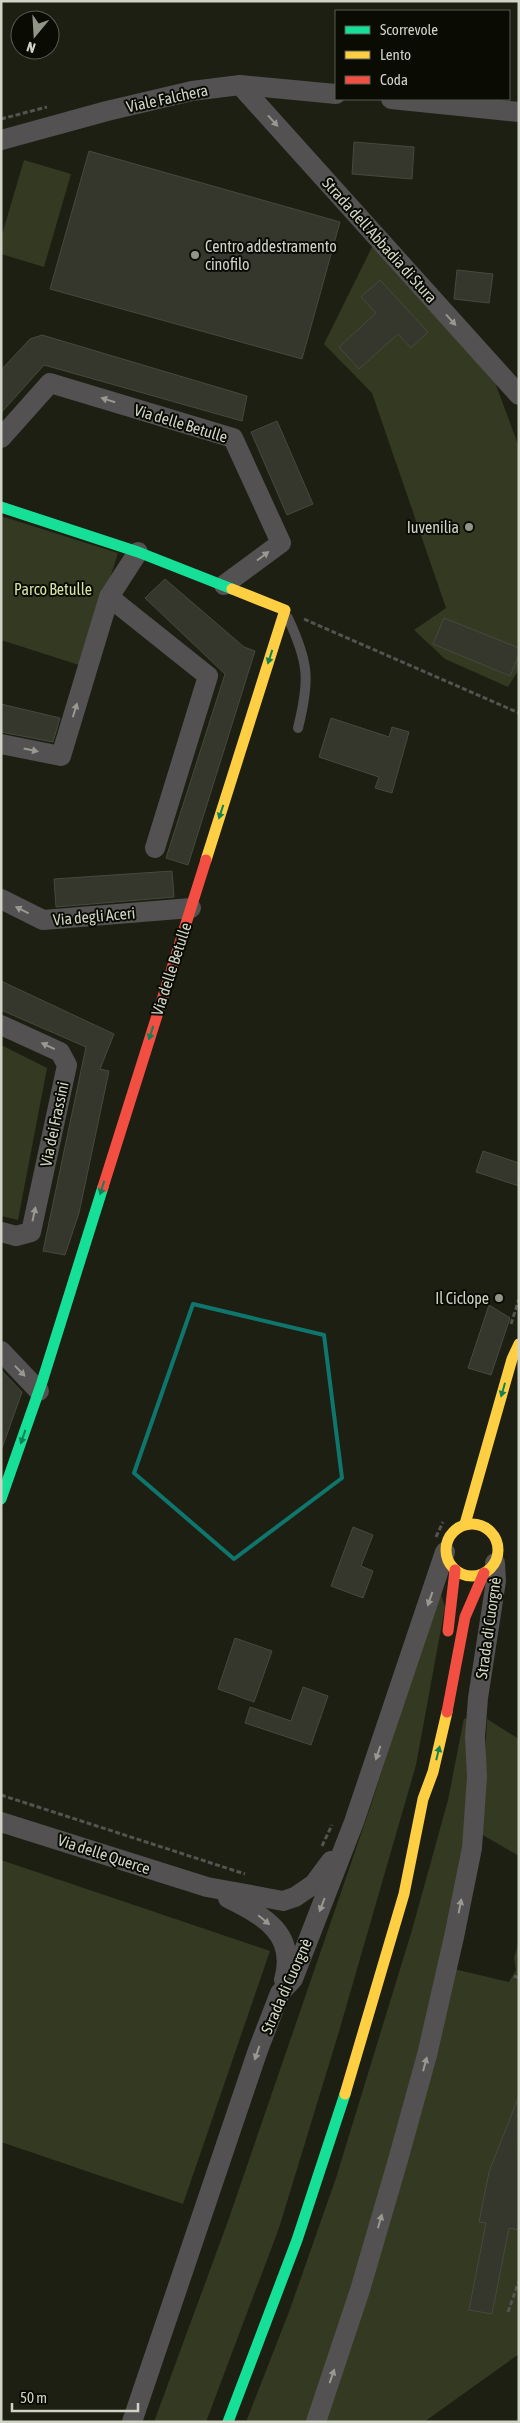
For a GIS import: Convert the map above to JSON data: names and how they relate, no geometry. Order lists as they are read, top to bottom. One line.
{"streets":{"main road":["Via delle Betulle","Strada di Cuorgnè"],"street":["Viale Falchera","Strada dell'Abbadia di Stura","Via degli Aceri","Via dei Frassini","Via delle Querce"]},"crossings":[["Viale Falchera","Strada dell'Abbadia di Stura"],["Via delle Betulle","Via degli Aceri"],["Strada di Cuorgnè","Via delle Querce"]],"one_way":["Strada dell'Abbadia di Stura","Via degli Aceri"],"parks":["Parco Betulle"],"places":["Centro addestramento cinofilo","Iuvenilia","Il Ciclope"],"legend":["Scorrevole","Lento","Coda"],"scale_bar":"50 m","north":"bottom"}
